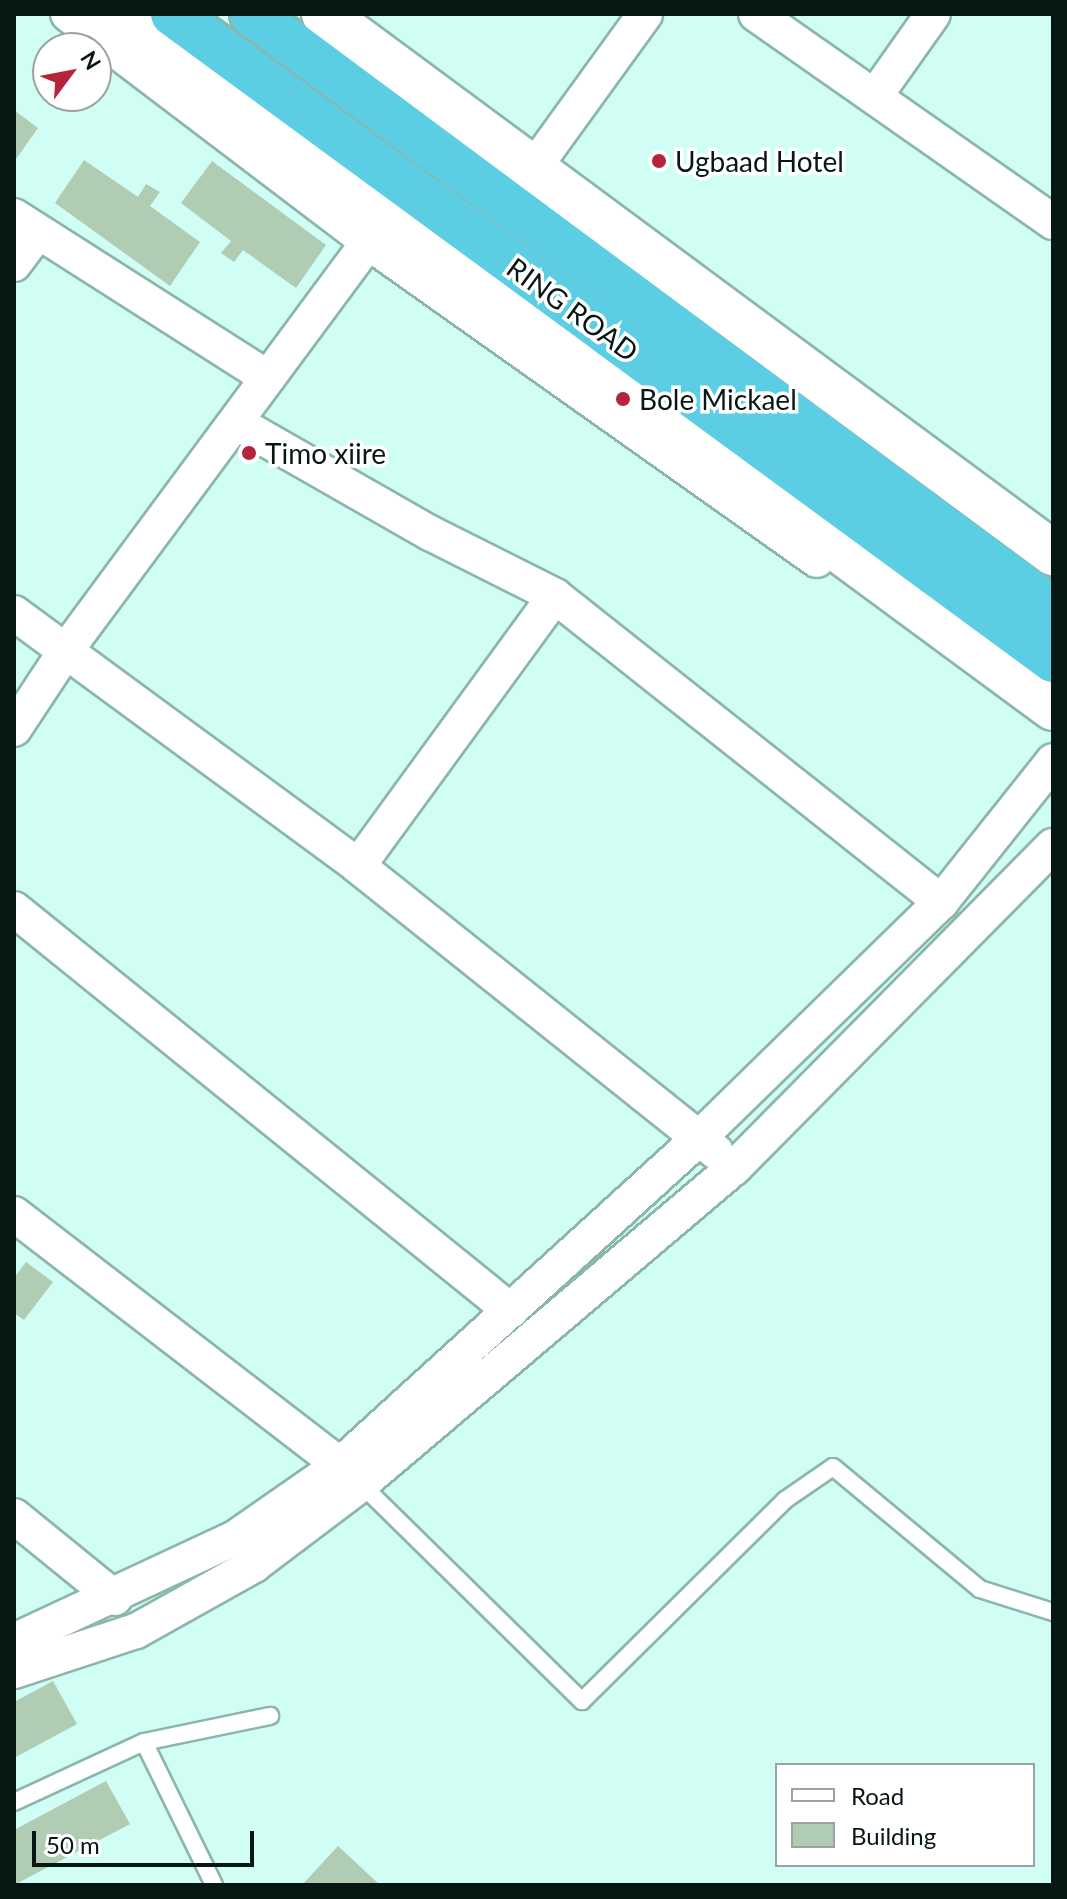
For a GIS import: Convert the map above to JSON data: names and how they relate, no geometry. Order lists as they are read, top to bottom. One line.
{"streets":{"highway":["RING ROAD"]},"places":["Ugbaad Hotel","Bole Mickael","Timo xiire"],"legend":["Road","Building"],"scale_bar":"50 m","north":"top right"}
